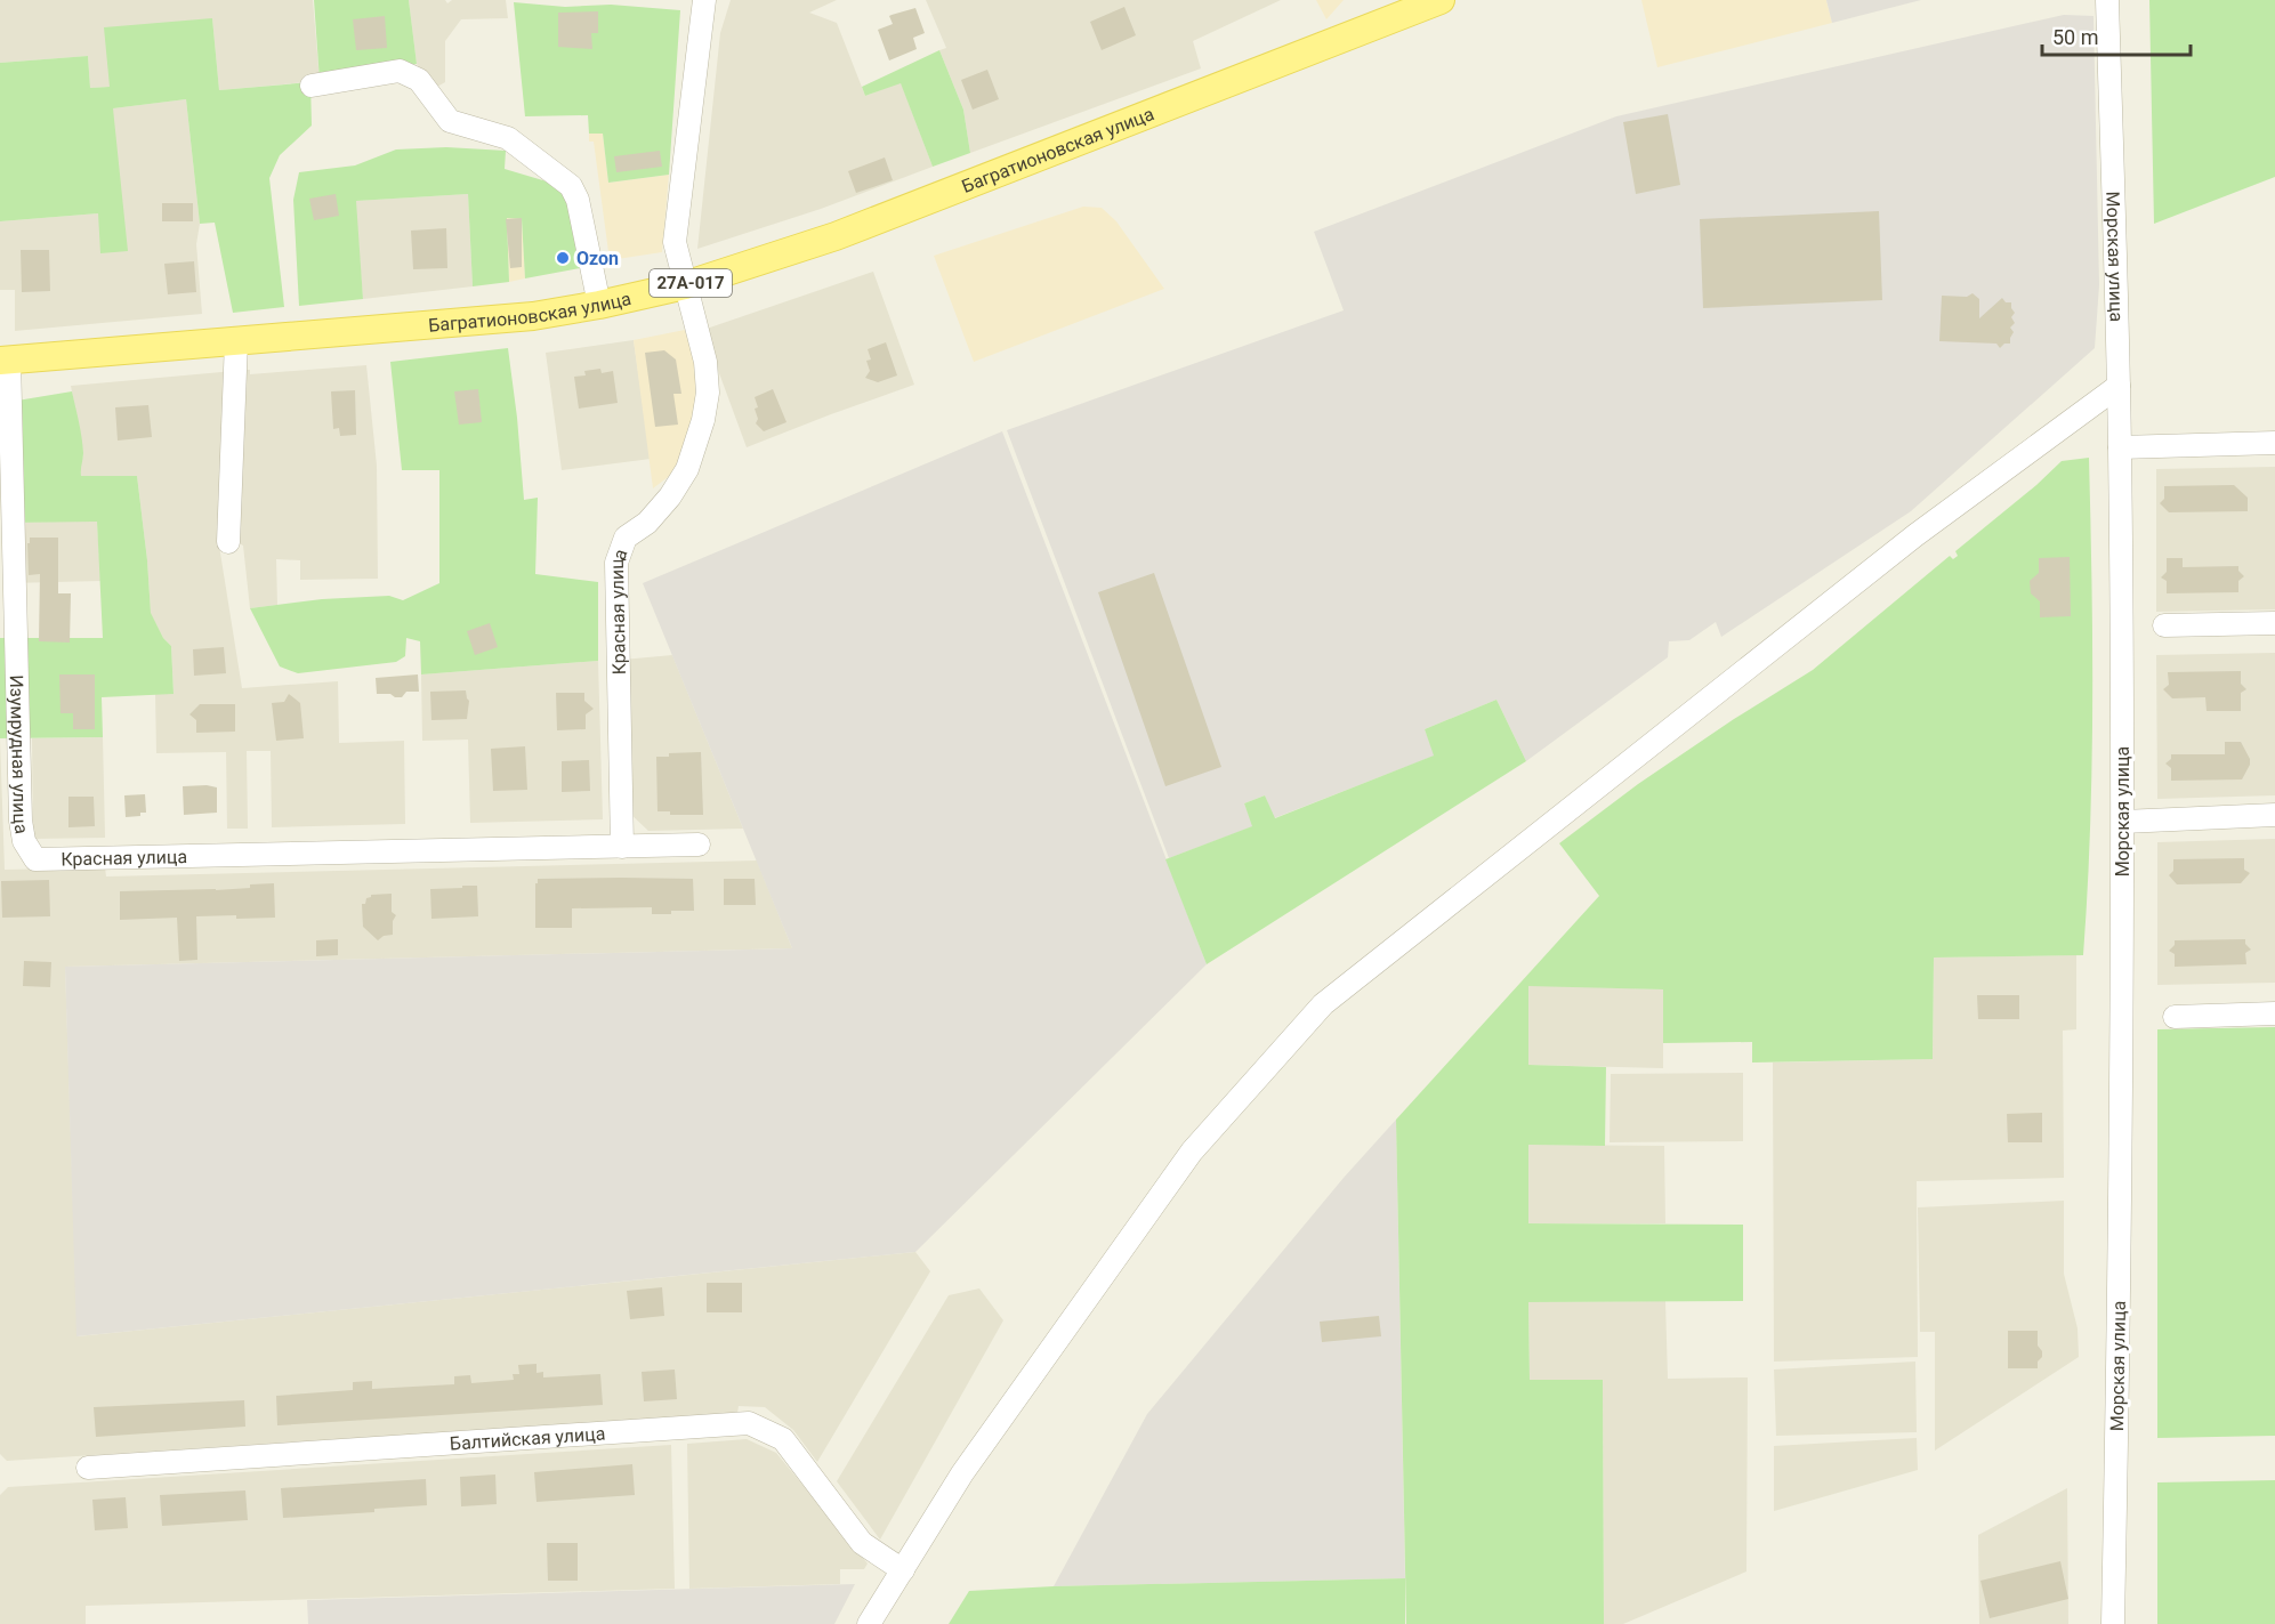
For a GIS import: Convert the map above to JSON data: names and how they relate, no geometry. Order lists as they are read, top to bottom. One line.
{"streets":{"main road":["Багратионовская улица","27А-017"],"street":["Морская улица","Красная улица","Изумрудная улица","Балтийская улица"]},"crossings":[["Багратионовская улица","Красная улица"],["Багратионовская улица","Изумрудная улица"],["Красная улица","Изумрудная улица"]],"places":["Ozon"],"scale_bar":"50 m"}
